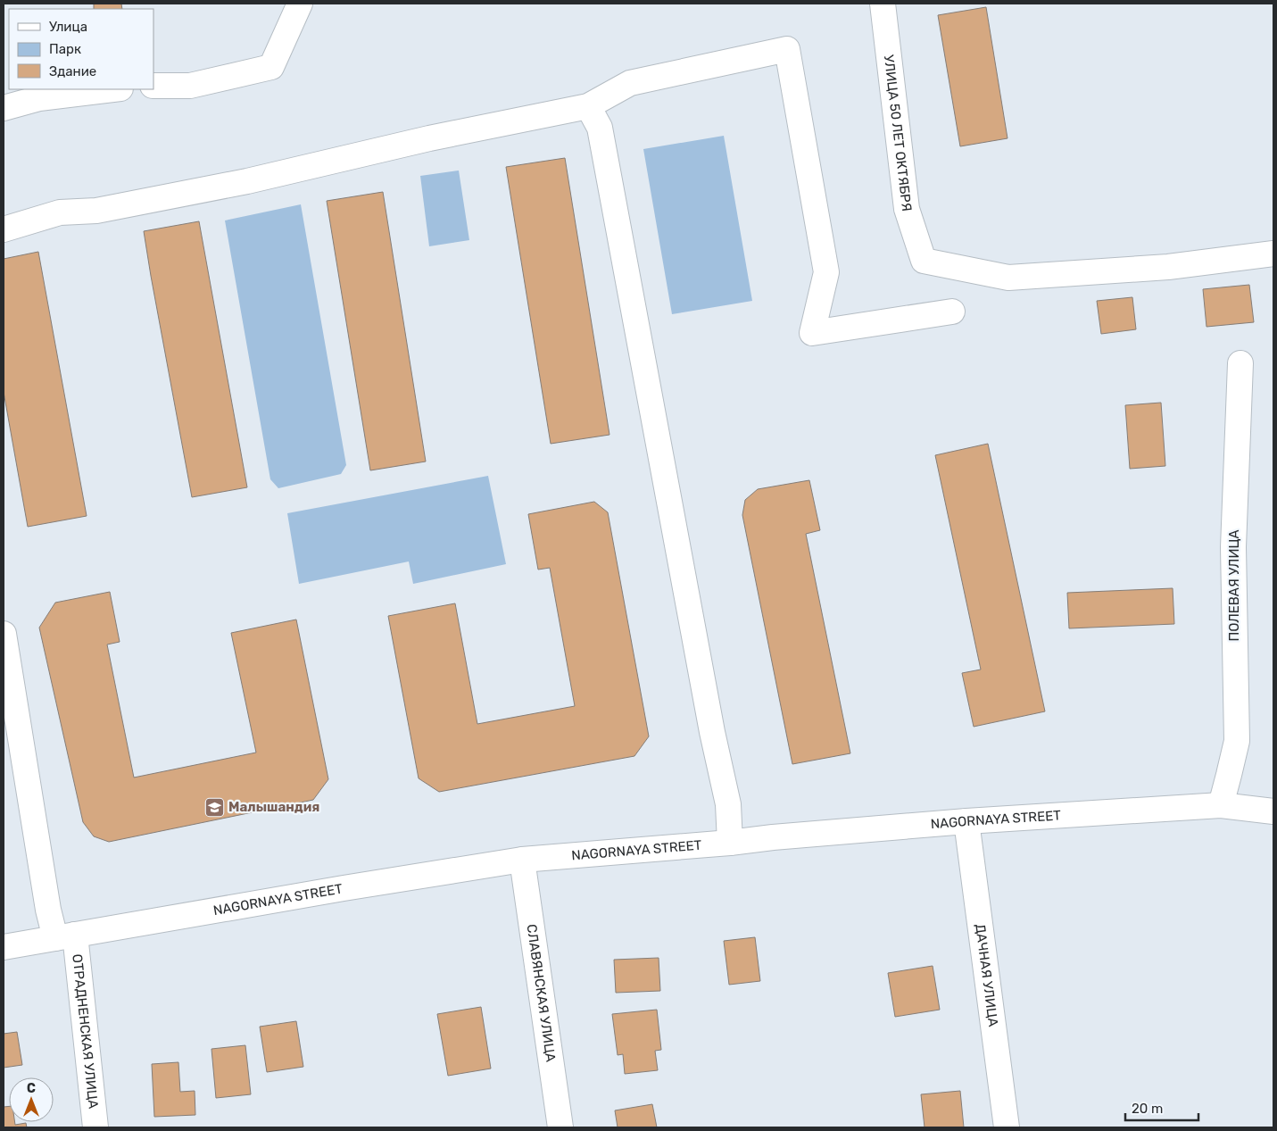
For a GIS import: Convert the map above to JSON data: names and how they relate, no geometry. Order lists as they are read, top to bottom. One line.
{"streets":{"street":["УЛИЦА 50 ЛЕТ ОКТЯБРЯ","ПОЛЕВАЯ УЛИЦА","NAGORNAYA STREET","ДАЧНАЯ УЛИЦА","СЛАВЯНСКАЯ УЛИЦА","ОТРАДНЕНСКАЯ УЛИЦА"]},"crossings":[["ПОЛЕВАЯ УЛИЦА","NAGORNAYA STREET"],["NAGORNAYA STREET","ДАЧНАЯ УЛИЦА"],["NAGORNAYA STREET","СЛАВЯНСКАЯ УЛИЦА"],["NAGORNAYA STREET","ОТРАДНЕНСКАЯ УЛИЦА"]],"places":{"school or university":["Малышандия"]},"legend":["Улица","Парк","Здание"],"scale_bar":"20 m","north":"top"}
